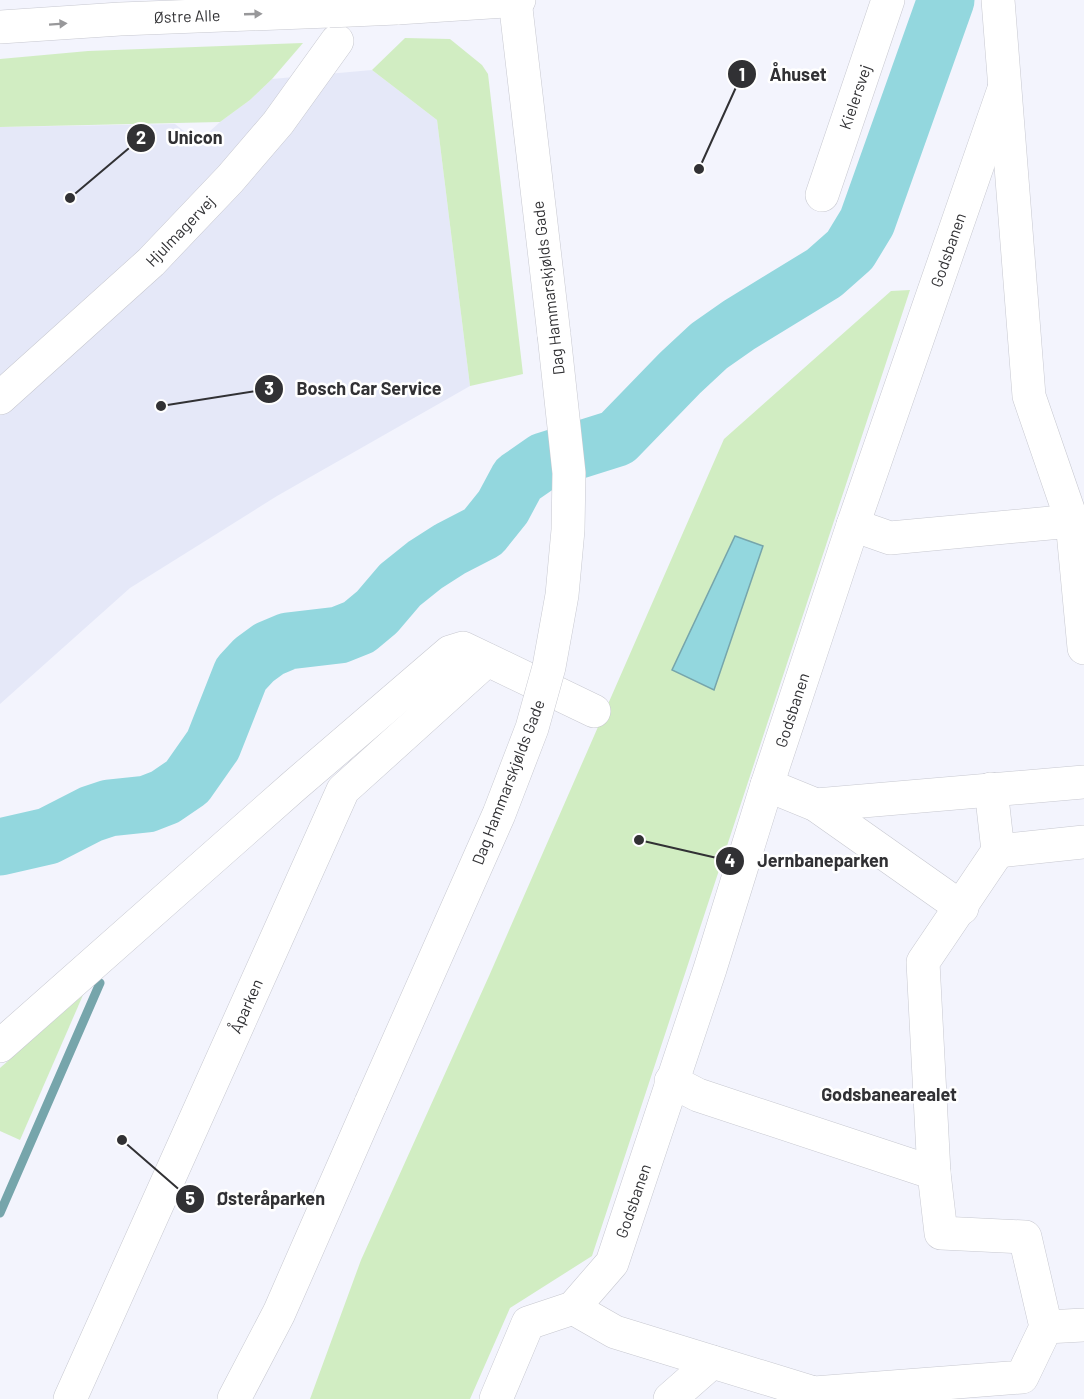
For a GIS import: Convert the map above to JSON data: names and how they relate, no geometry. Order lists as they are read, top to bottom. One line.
{"streets":{"street":["Østre Alle","Kielersvej","Hjulmagervej","Godsbanen","Dag Hammarskjølds Gade","Åparken"]},"crossings":[["Østre Alle","Hjulmagervej"],["Østre Alle","Dag Hammarskjølds Gade"]],"one_way":["Østre Alle"],"districts":["Godsbanearealet"],"places":["Åhuset","Unicon","Bosch Car Service","Jernbaneparken","Østeråparken"]}
